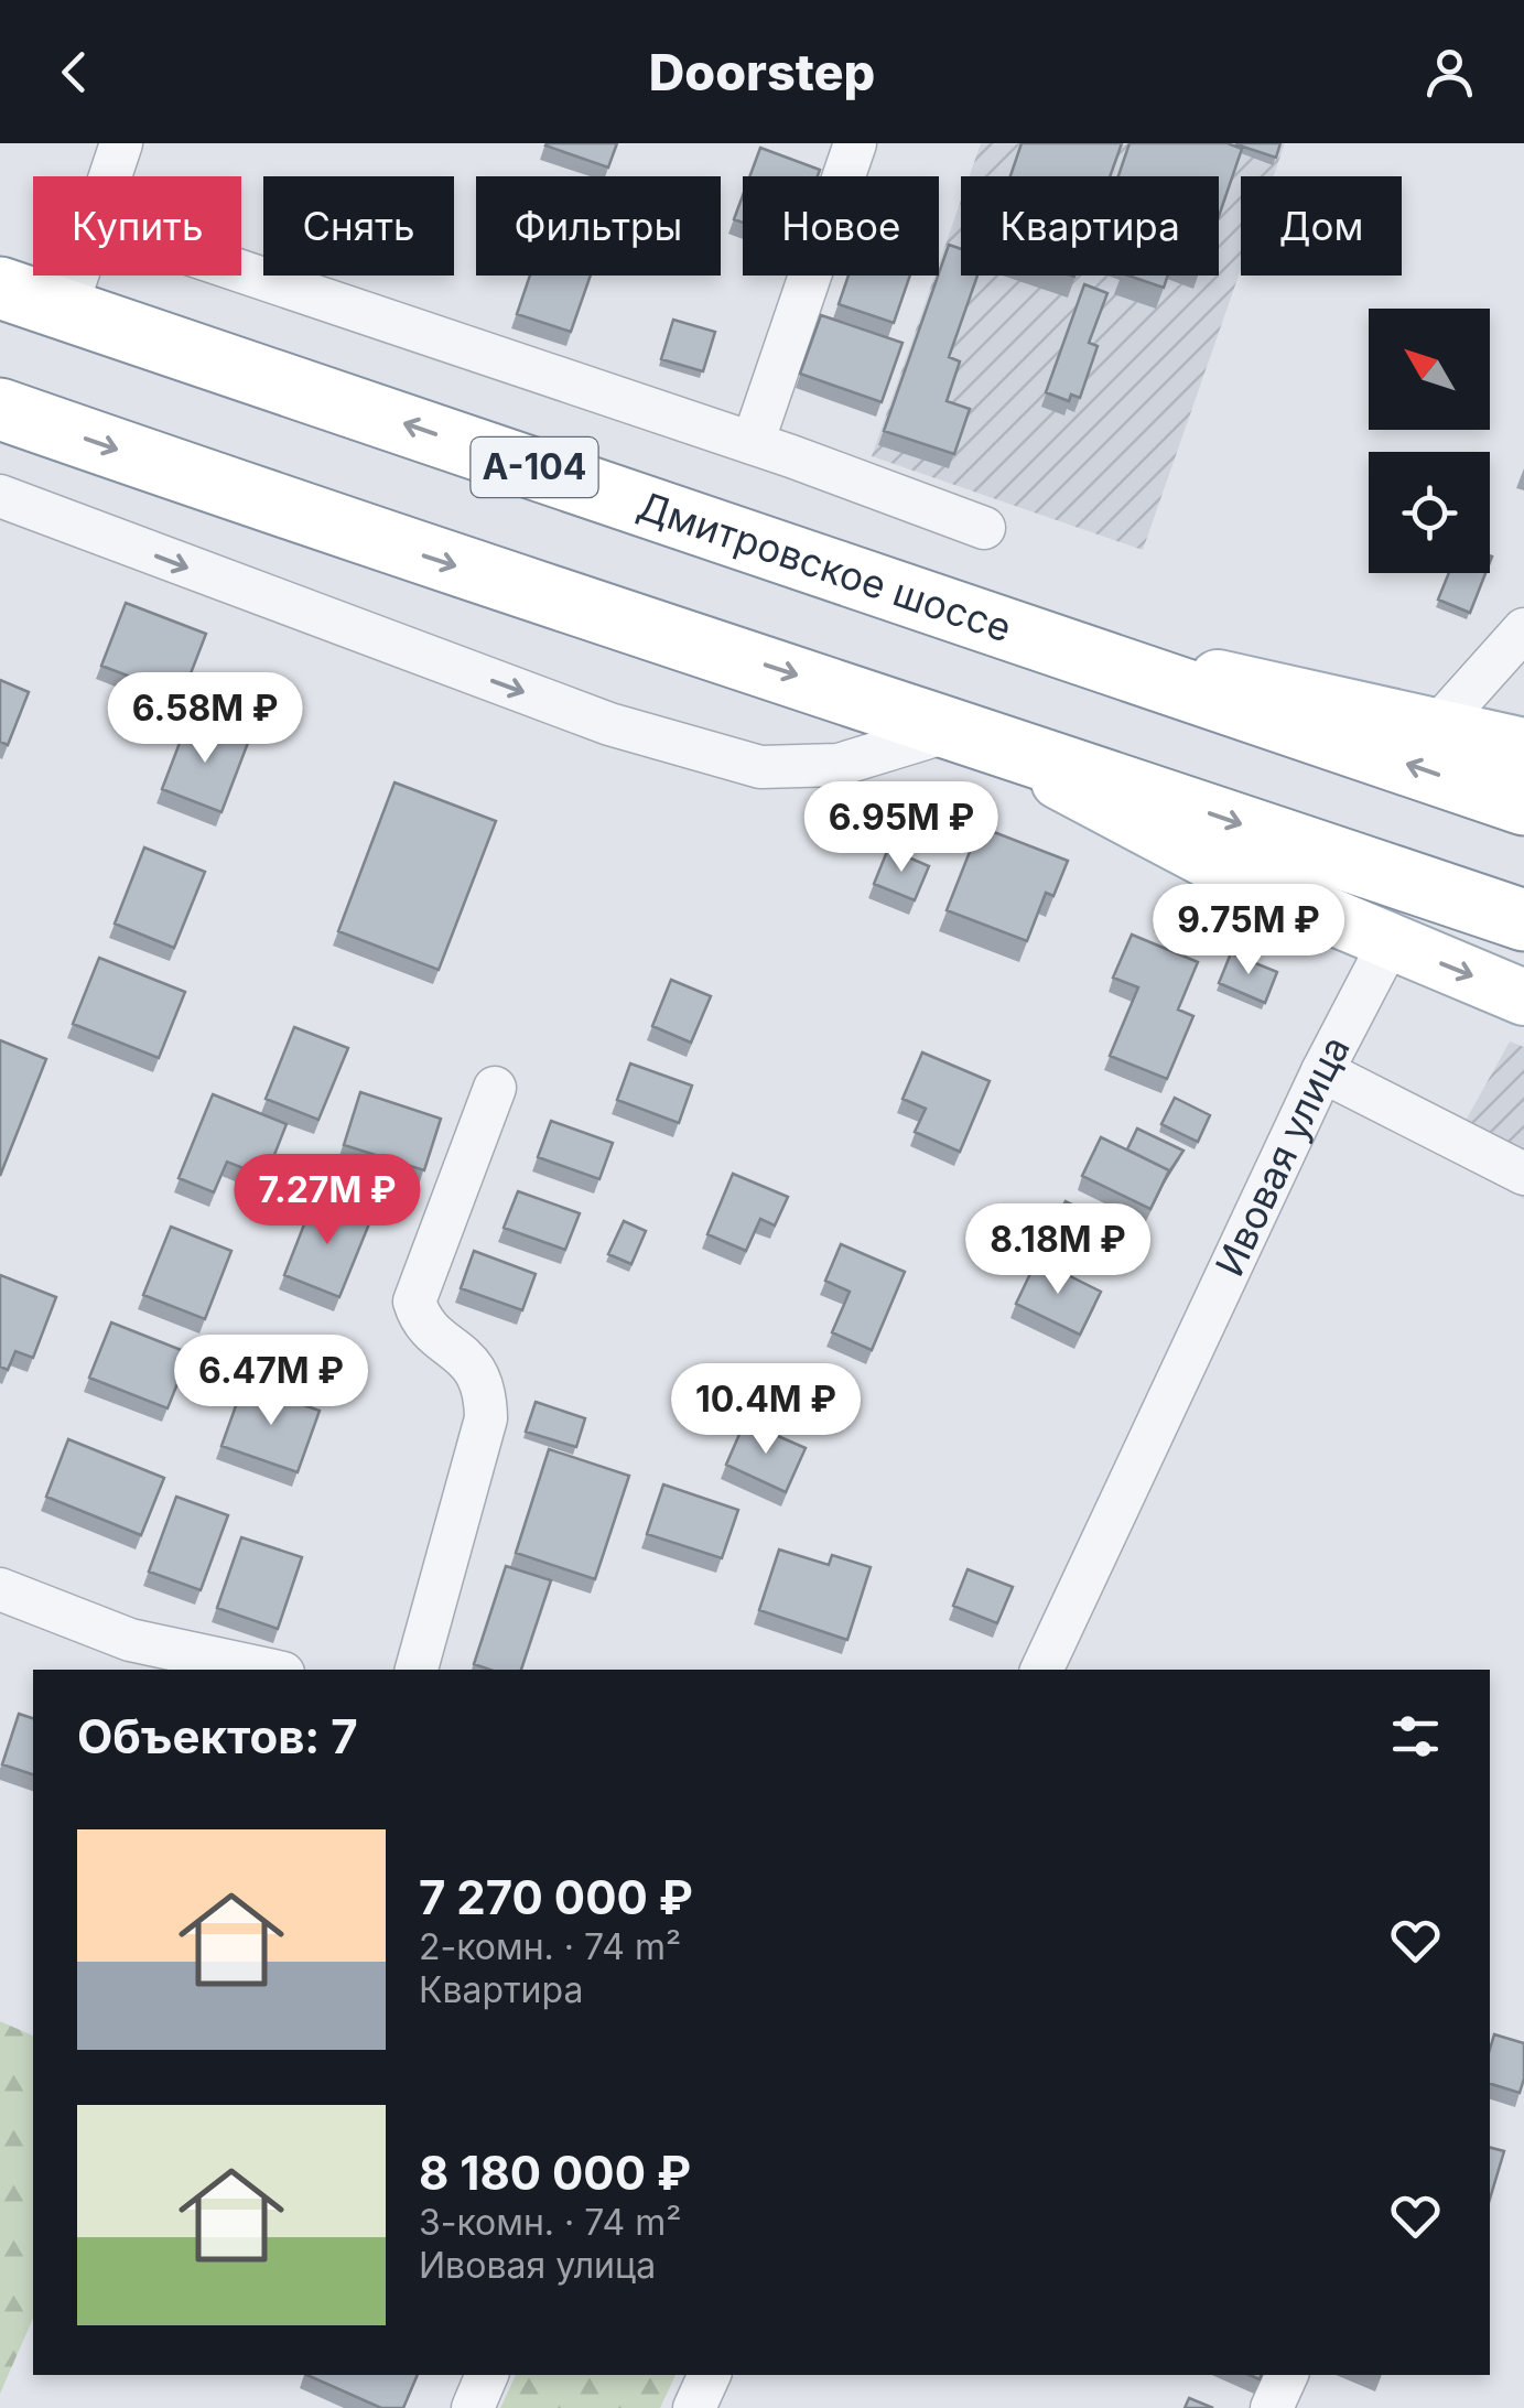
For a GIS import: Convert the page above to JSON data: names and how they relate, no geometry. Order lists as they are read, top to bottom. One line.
{"streets":{"highway":["А-104","Дмитровское шоссе"],"street":["Ивовая улица"]},"north":"top left","page":{"header":"Doorstep","chip":["Купить","Снять","Фильтры","Новое","Квартира","Дом"],"price":["6.58M ₽","6.95M ₽","9.75M ₽","7.27M ₽","8.18M ₽","6.47M ₽","10.4M ₽"],"heading":"Объектов: 7","list":[{"name":"7 270 000 ₽","note":"2-комн. · 74 m² · Квартира"},{"name":"8 180 000 ₽","note":"3-комн. · 74 m² · Ивовая улица"}]}}
